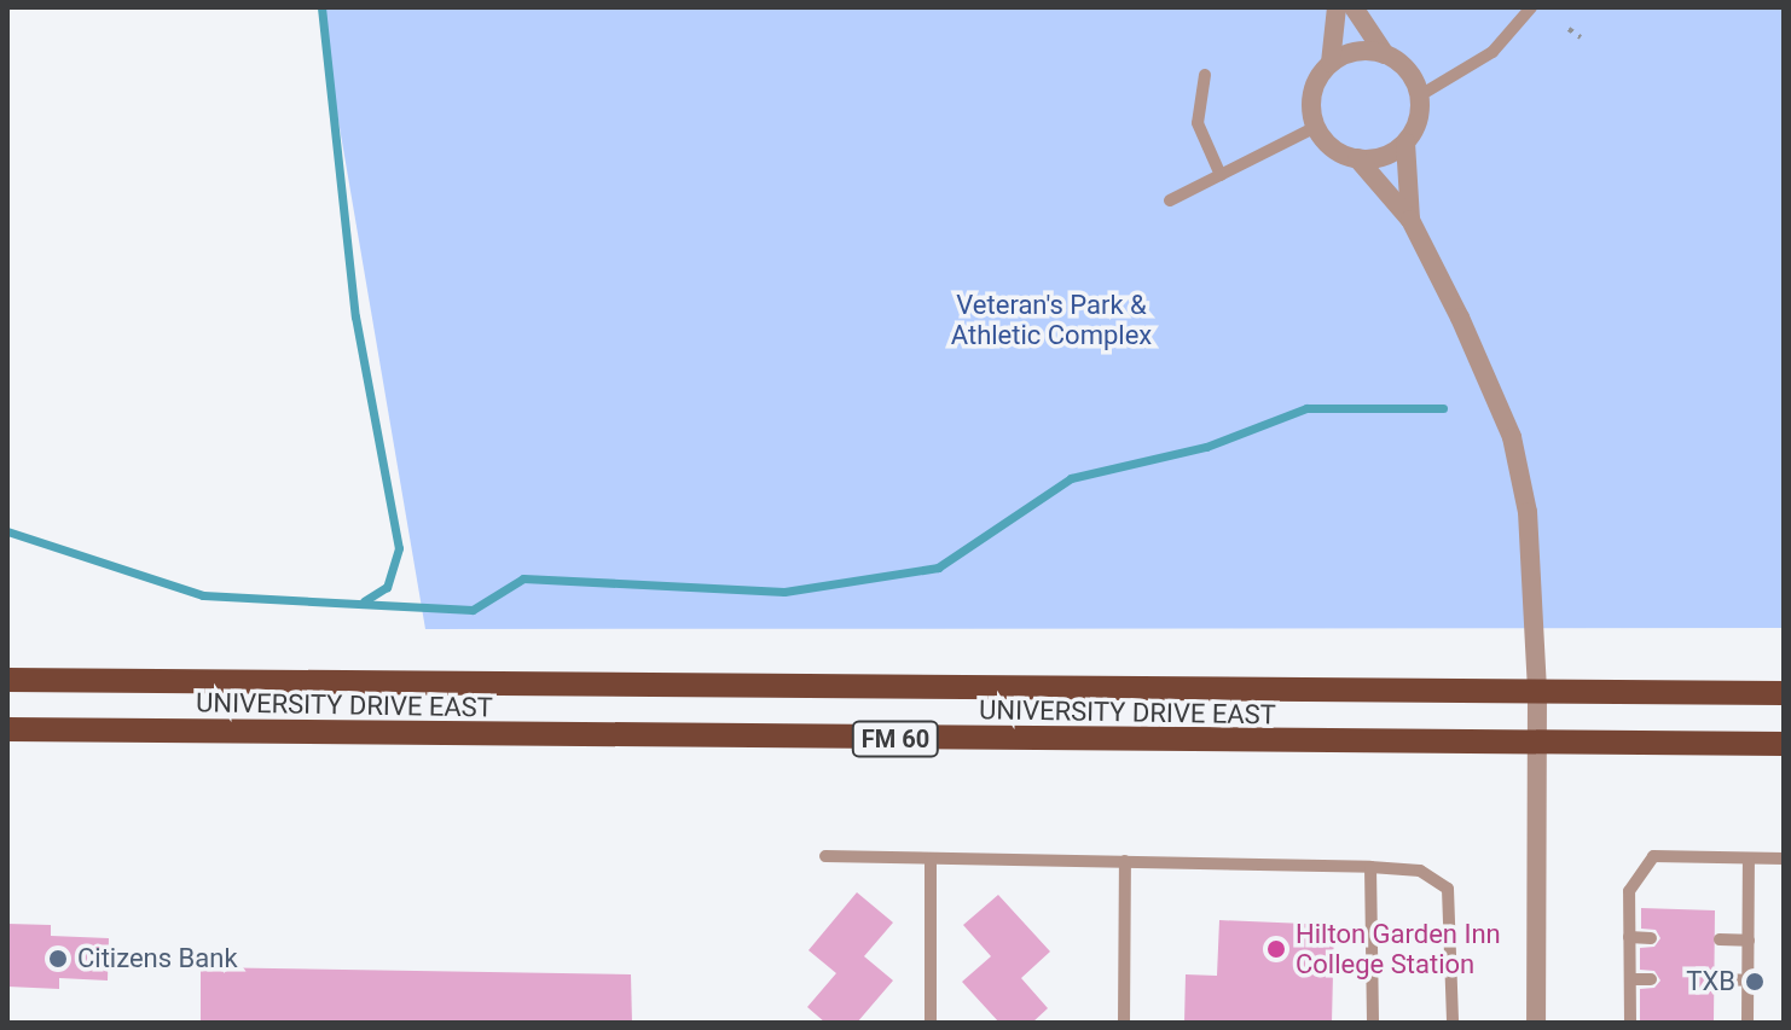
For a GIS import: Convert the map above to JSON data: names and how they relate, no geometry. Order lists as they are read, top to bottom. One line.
{"streets":{"main road":["UNIVERSITY DRIVE EAST","FM 60"]},"parks":["Veteran's Park & Athletic Complex"],"places":["Hilton Garden Inn College Station","Citizens Bank","TXB"]}
